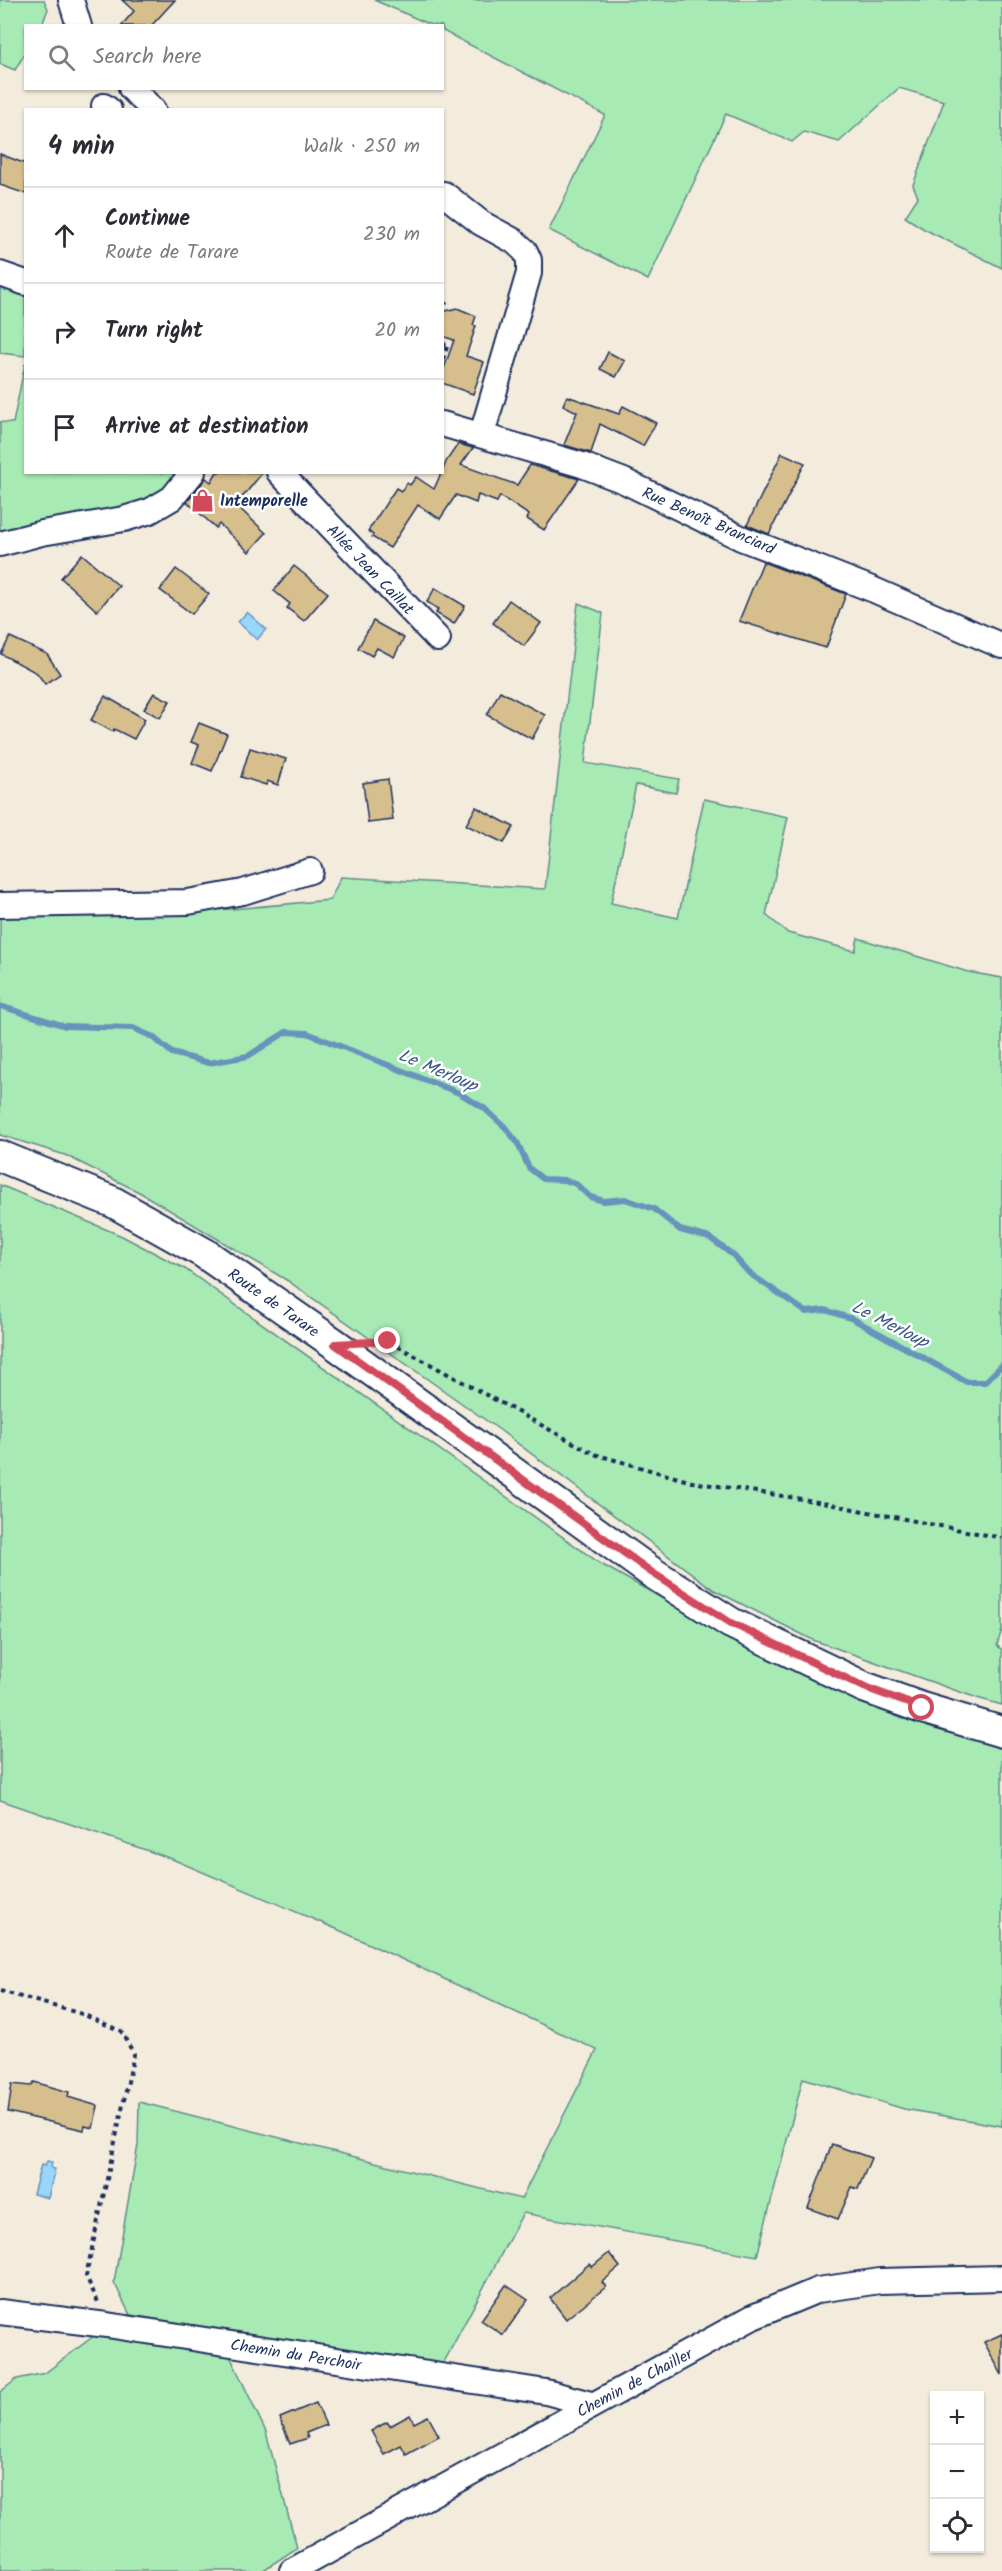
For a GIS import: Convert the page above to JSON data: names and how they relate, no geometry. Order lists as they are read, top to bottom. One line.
{"streets":{"main road":["Route de Tarare"],"street":["Rue Benoît Branciard","Allée Jean Caillat","Chemin du Perchoir","Chemin de Chailler"]},"crossings":[["Chemin du Perchoir","Chemin de Chailler"]],"water":["Le Merloup"],"places":{"shop":["Intemporelle"]},"page":{"search":"Search here","heading":["4 min","Walk · 250 m"],"list":[["Continue","Route de Tarare","230 m"],["Turn right","20 m"],"Arrive at destination"],"map_buttons":["+","−"]}}
